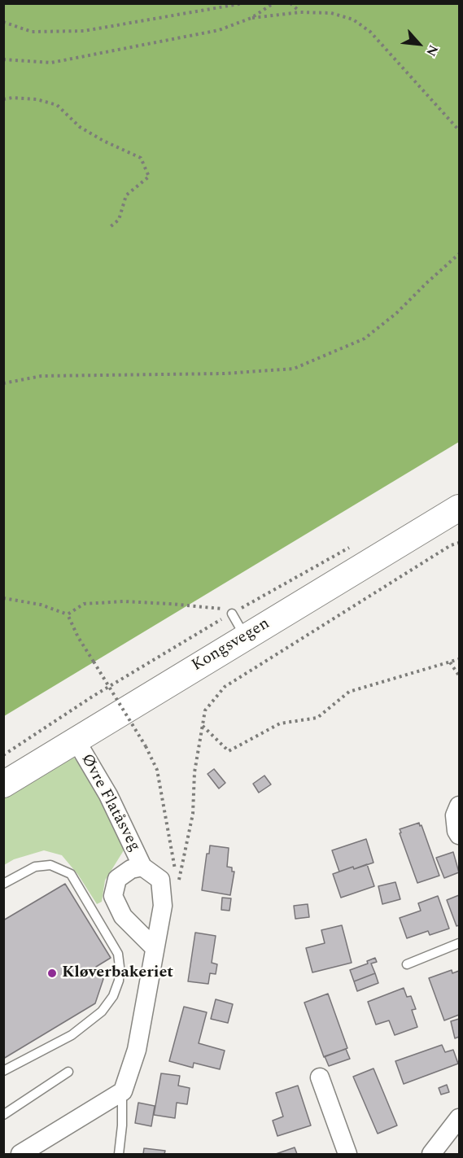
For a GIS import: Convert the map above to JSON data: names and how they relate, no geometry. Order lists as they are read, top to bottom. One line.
{"streets":{"main road":["Kongsvegen"],"street":["Øvre Flatåsveg"]},"crossings":[["Kongsvegen","Øvre Flatåsveg"]],"places":["Kløverbakeriet"],"north":"bottom right"}
